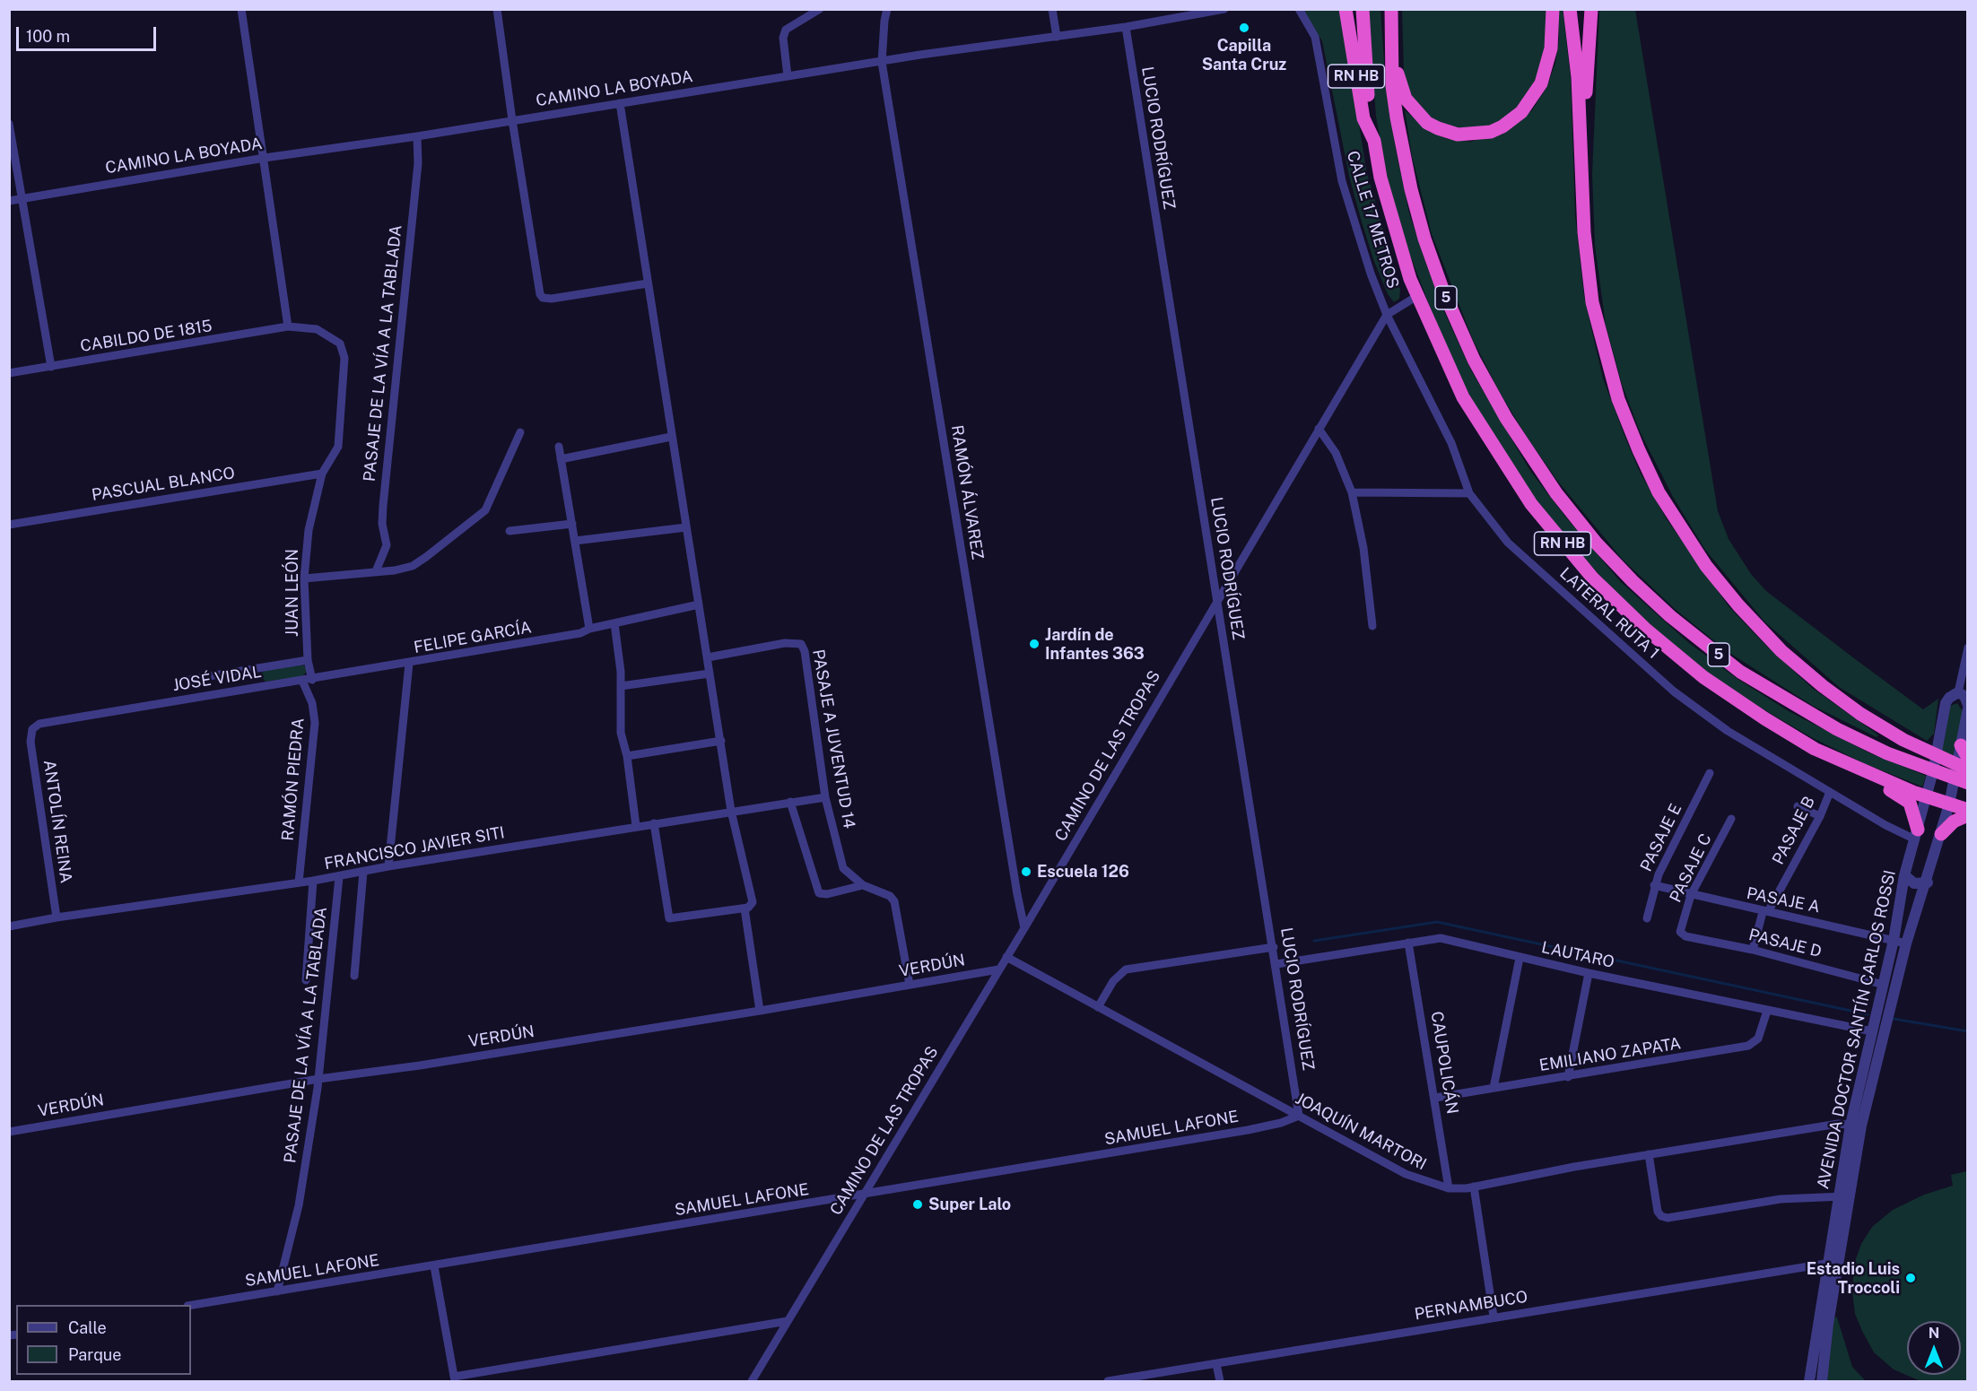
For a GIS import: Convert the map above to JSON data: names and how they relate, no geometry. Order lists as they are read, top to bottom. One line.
{"streets":{"highway":["RN HB","5"],"street":["CAMINO LA BOYADA","LUCIO RODRÍGUEZ","CALLE 17 METROS","CABILDO DE 1815","PASAJE DE LA VÍA A LA TABLADA","PASCUAL BLANCO","RAMÓN ÁLVAREZ","JUAN LEÓN","LATERAL RUTA 1","FELIPE GARCÍA","JOSÉ VIDAL","PASAJE A JUVENTUD 14","CAMINO DE LAS TROPAS","RAMÓN PIEDRA","ANTOLÍN REINA","PASAJE B","PASAJE E","FRANCISCO JAVIER SITI","PASAJE C","PASAJE A","PASAJE D","LAUTARO","VERDÚN","AVENIDA DOCTOR SANTÍN CARLOS ROSSI","EMILIANO ZAPATA","CAUPOLICÁN","SAMUEL LAFONE","JOAQUÍN MARTORI","PERNAMBUCO"]},"crossings":[["RN HB","CAMINO DE LAS TROPAS"],["RN HB","AVENIDA DOCTOR SANTÍN CARLOS ROSSI"],["CAMINO LA BOYADA","LUCIO RODRÍGUEZ"],["CAMINO LA BOYADA","PASAJE DE LA VÍA A LA TABLADA"],["CAMINO LA BOYADA","RAMÓN ÁLVAREZ"],["LUCIO RODRÍGUEZ","CAMINO DE LAS TROPAS"],["LUCIO RODRÍGUEZ","LAUTARO"],["LUCIO RODRÍGUEZ","SAMUEL LAFONE"],["LUCIO RODRÍGUEZ","JOAQUÍN MARTORI"],["CALLE 17 METROS","LATERAL RUTA 1"],["CALLE 17 METROS","CAMINO DE LAS TROPAS"],["5","AVENIDA DOCTOR SANTÍN CARLOS ROSSI"],["CABILDO DE 1815","JUAN LEÓN"],["PASAJE DE LA VÍA A LA TABLADA","FRANCISCO JAVIER SITI"],["PASAJE DE LA VÍA A LA TABLADA","VERDÚN"],["PASAJE DE LA VÍA A LA TABLADA","SAMUEL LAFONE"],["PASCUAL BLANCO","JUAN LEÓN"],["RAMÓN ÁLVAREZ","CAMINO DE LAS TROPAS"],["JUAN LEÓN","JOSÉ VIDAL"],["LATERAL RUTA 1","CAMINO DE LAS TROPAS"],["LATERAL RUTA 1","PASAJE B"],["LATERAL RUTA 1","AVENIDA DOCTOR SANTÍN CARLOS ROSSI"],["FELIPE GARCÍA","JOSÉ VIDAL"],["FELIPE GARCÍA","FRANCISCO JAVIER SITI"],["JOSÉ VIDAL","RAMÓN PIEDRA"],["JOSÉ VIDAL","ANTOLÍN REINA"],["PASAJE A JUVENTUD 14","FRANCISCO JAVIER SITI"],["CAMINO DE LAS TROPAS","VERDÚN"],["CAMINO DE LAS TROPAS","SAMUEL LAFONE"],["CAMINO DE LAS TROPAS","JOAQUÍN MARTORI"],["RAMÓN PIEDRA","FRANCISCO JAVIER SITI"],["ANTOLÍN REINA","FRANCISCO JAVIER SITI"],["PASAJE B","PASAJE A"],["PASAJE B","PASAJE D"],["PASAJE E","PASAJE A"],["PASAJE C","PASAJE A"],["PASAJE C","PASAJE D"],["PASAJE A","AVENIDA DOCTOR SANTÍN CARLOS ROSSI"],["PASAJE D","AVENIDA DOCTOR SANTÍN CARLOS ROSSI"],["LAUTARO","AVENIDA DOCTOR SANTÍN CARLOS ROSSI"],["LAUTARO","EMILIANO ZAPATA"],["LAUTARO","CAUPOLICÁN"],["AVENIDA DOCTOR SANTÍN CARLOS ROSSI","JOAQUÍN MARTORI"],["AVENIDA DOCTOR SANTÍN CARLOS ROSSI","PERNAMBUCO"],["EMILIANO ZAPATA","CAUPOLICÁN"],["CAUPOLICÁN","JOAQUÍN MARTORI"],["SAMUEL LAFONE","JOAQUÍN MARTORI"]],"places":["Capilla Santa Cruz","Jardín de Infantes 363","Escuela 126","Super Lalo","Estadio Luis Troccoli"],"legend":["Calle","Parque"],"scale_bar":"100 m","north":"top"}
